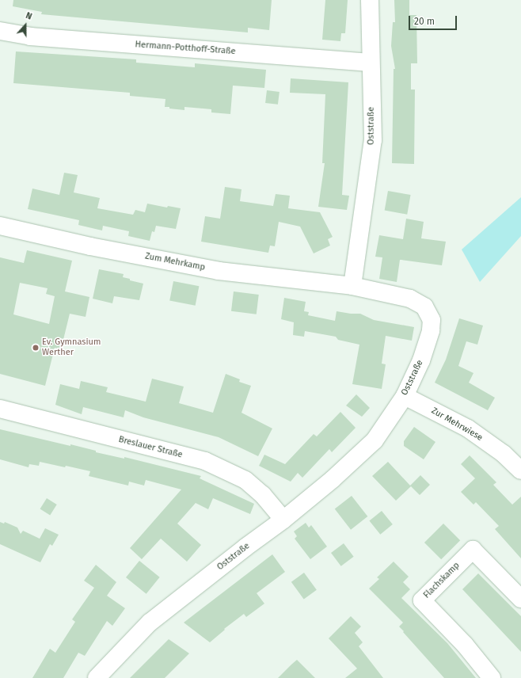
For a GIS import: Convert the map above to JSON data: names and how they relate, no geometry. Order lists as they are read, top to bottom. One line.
{"streets":{"street":["Hermann-Potthoff-Straße","Oststraße","Zum Mehrkamp","Zur Mehrwiese","Breslauer Straße","Flachskamp"]},"crossings":[["Hermann-Potthoff-Straße","Oststraße"],["Oststraße","Zum Mehrkamp"],["Oststraße","Zur Mehrwiese"],["Oststraße","Breslauer Straße"]],"places":["Ev. Gymnasium Werther"],"scale_bar":"20 m","north":"top"}
